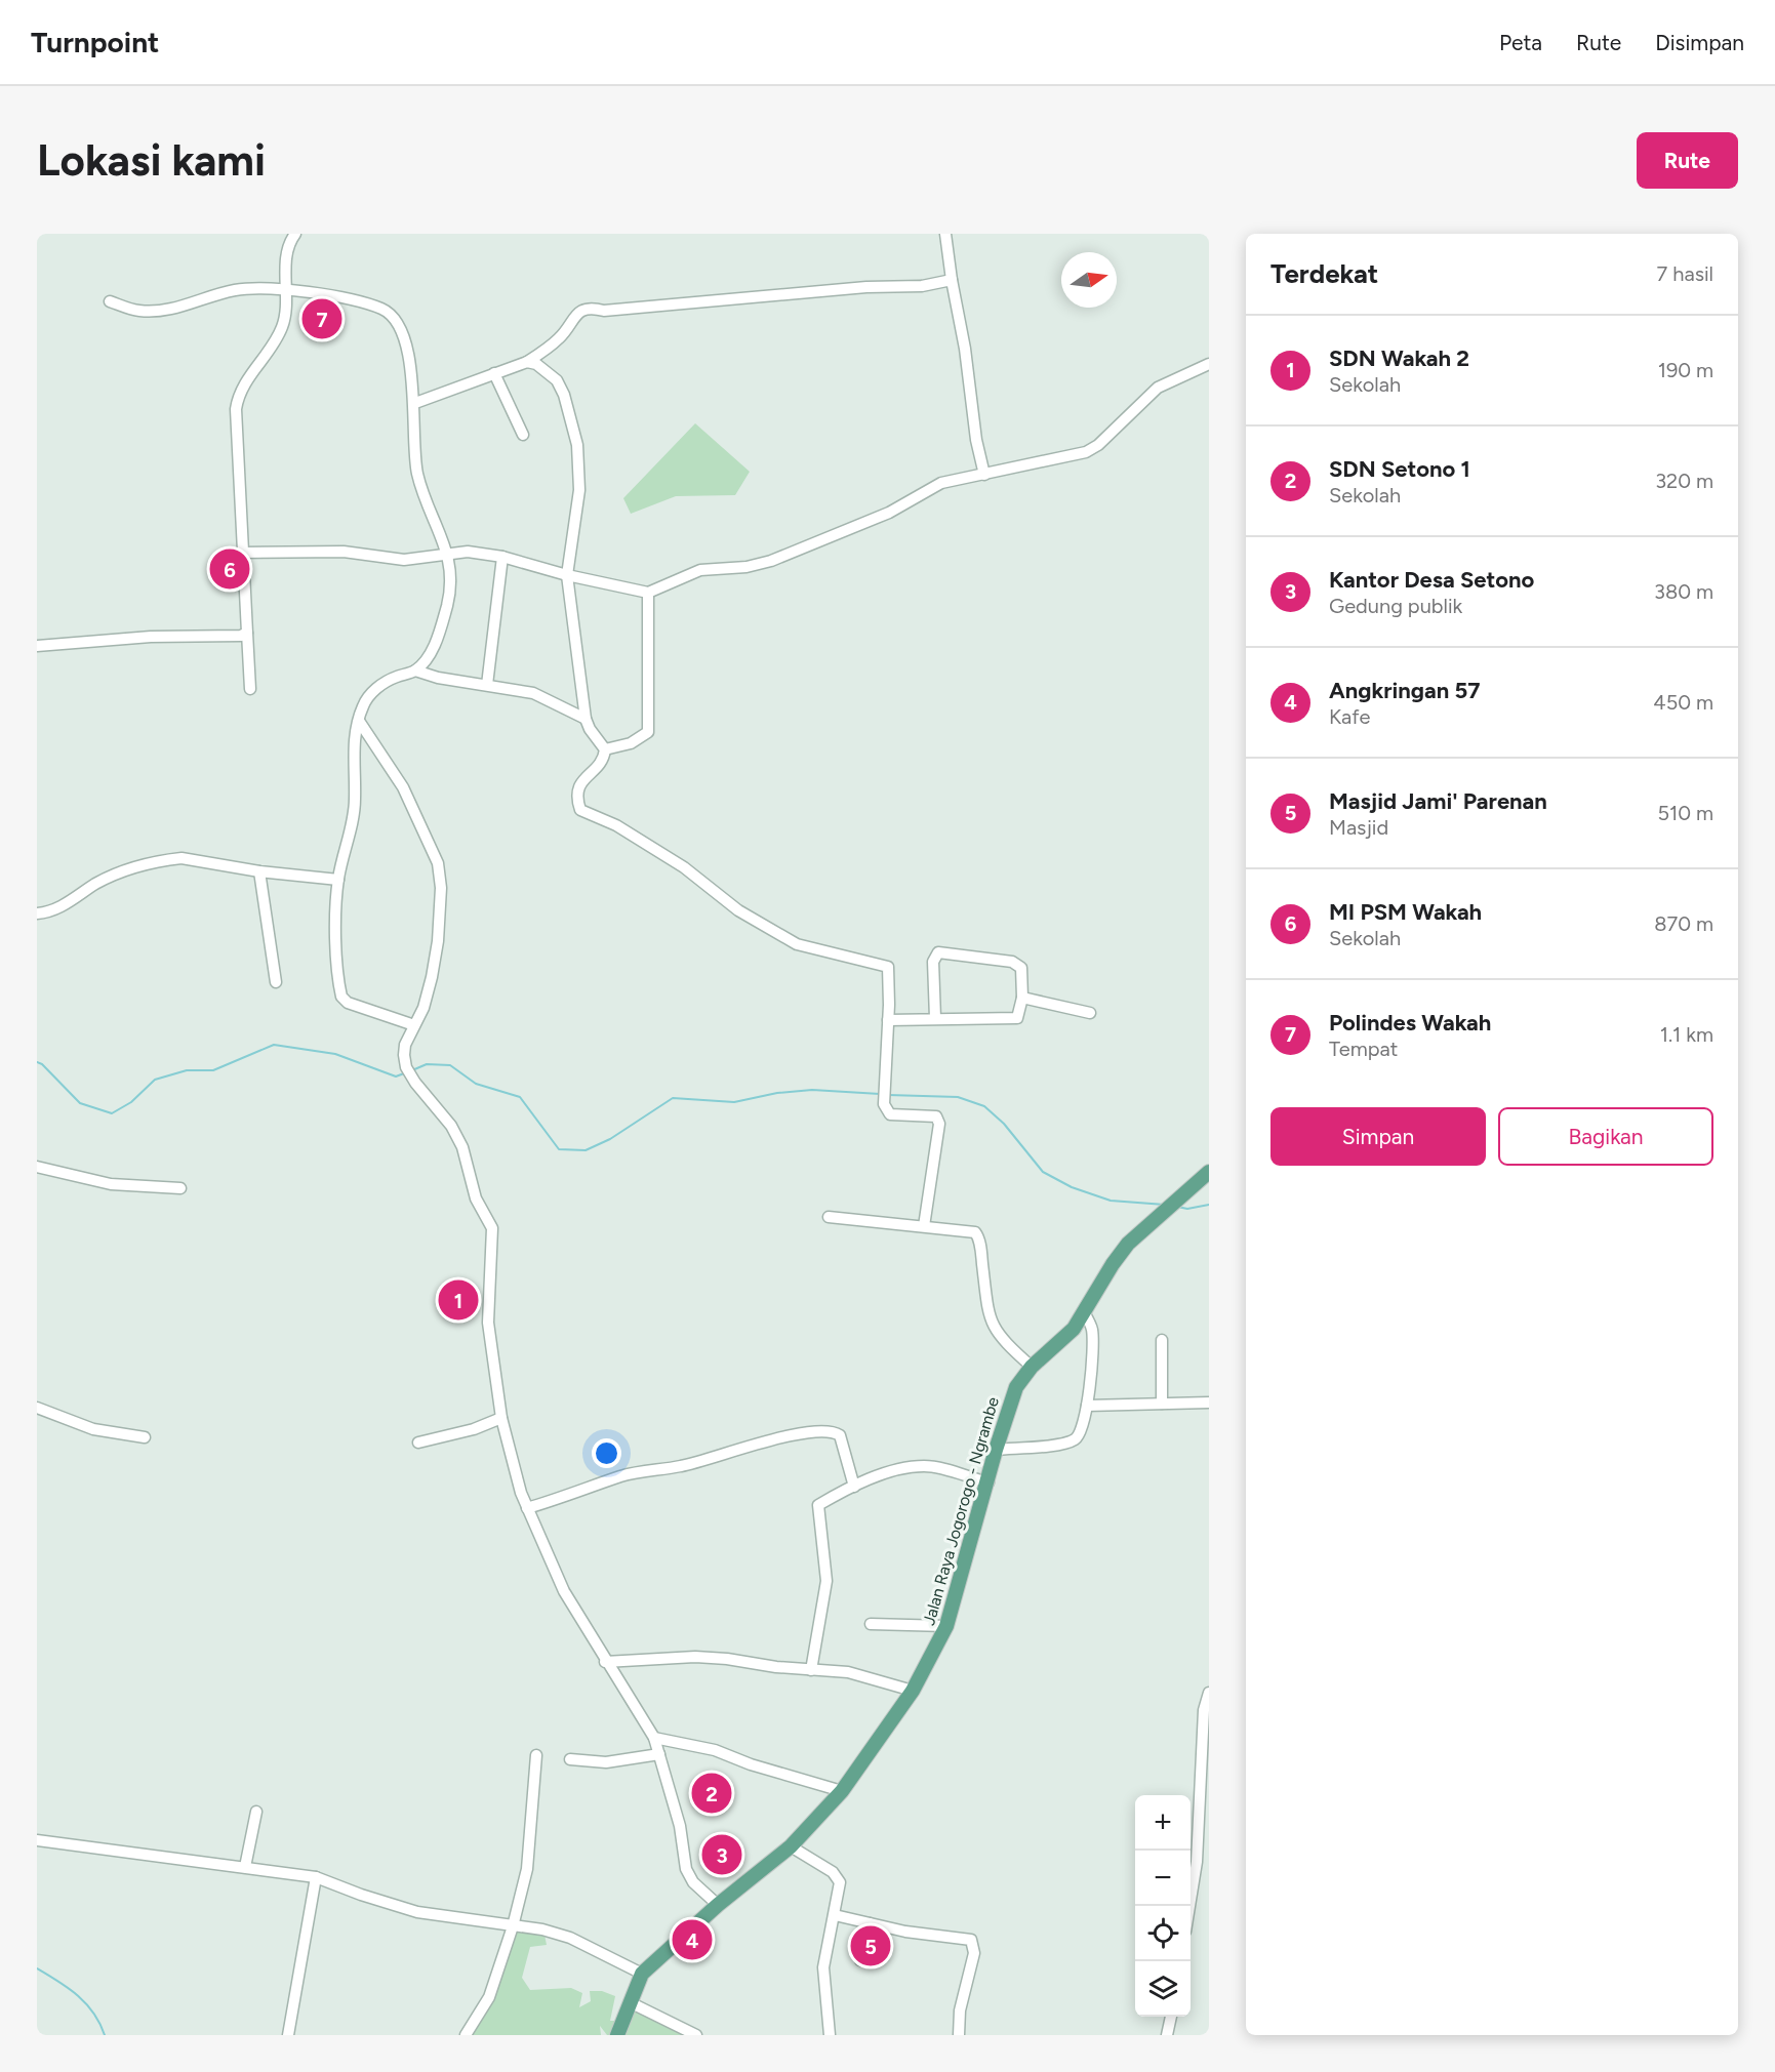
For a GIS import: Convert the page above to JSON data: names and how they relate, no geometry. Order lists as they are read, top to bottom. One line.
{"streets":{"main road":["Jalan Raya Jogorogo - Ngrambe"]},"north":"right","page":{"header":"Turnpoint","nav":["Peta","Rute","Disimpan"],"buttons":["Rute",["Simpan","Bagikan"]],"title":"Lokasi kami","heading":["Terdekat","7 hasil"],"pins":["7","6","1","2","3","4","5"],"list":[{"mark":"1","name":"SDN Wakah 2","note":"Sekolah","value":"190 m"},{"mark":"2","name":"SDN Setono 1","note":"Sekolah","value":"320 m"},{"mark":"3","name":"Kantor Desa Setono","note":"Gedung publik","value":"380 m"},{"mark":"4","name":"Angkringan 57","note":"Kafe","value":"450 m"},{"mark":"5","name":"Masjid Jami' Parenan","note":"Masjid","value":"510 m"},{"mark":"6","name":"MI PSM Wakah","note":"Sekolah","value":"870 m"},{"mark":"7","name":"Polindes Wakah","note":"Tempat","value":"1.1 km"}],"map_buttons":["+","−"]}}
